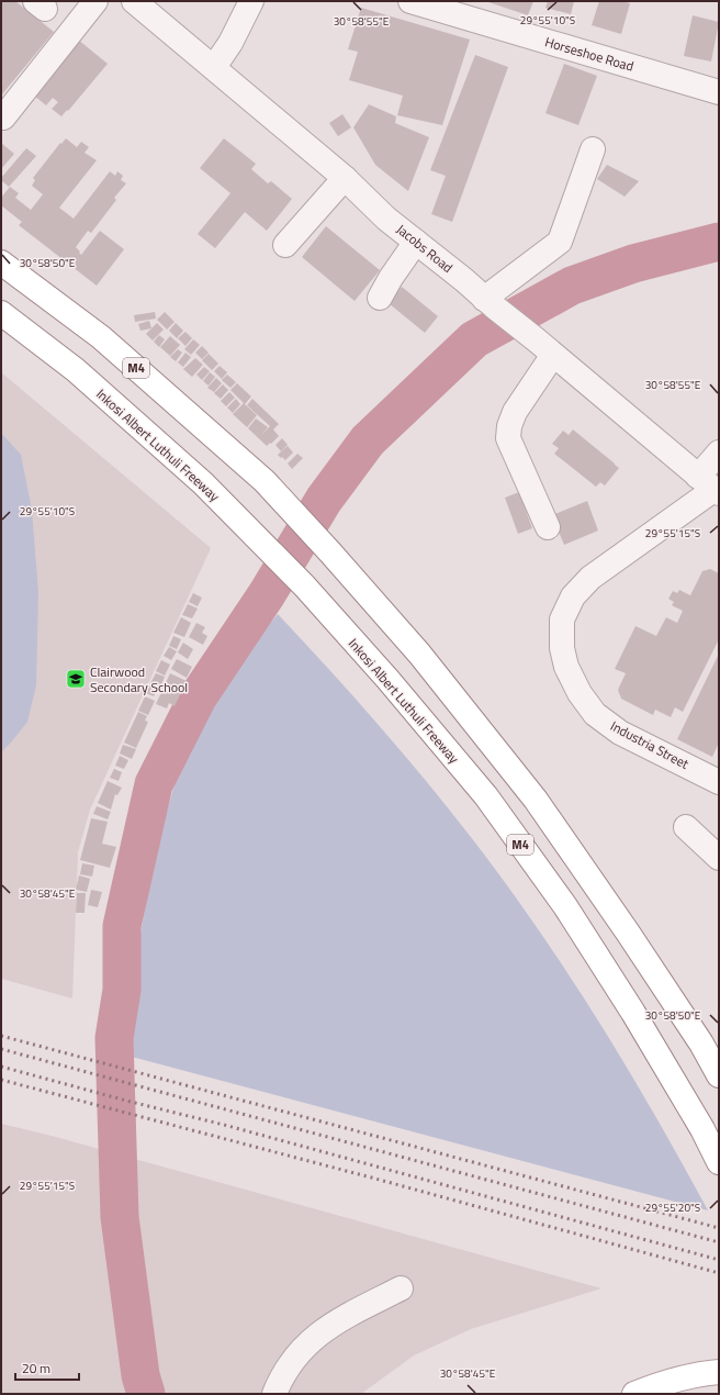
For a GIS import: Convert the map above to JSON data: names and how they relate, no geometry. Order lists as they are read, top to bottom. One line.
{"streets":{"main road":["M4","Inkosi Albert Luthuli Freeway"],"street":["Horseshoe Road","Jacobs Road","Industria Street"]},"crossings":[["Jacobs Road","Industria Street"]],"places":{"school or university":["Clairwood Secondary School"]},"scale_bar":"20 m","coordinates":["29°55'10\"S","30°58'55\"E","30°58'50\"E","29°55'15\"S","30°58'45\"E","29°55'20\"S"]}
